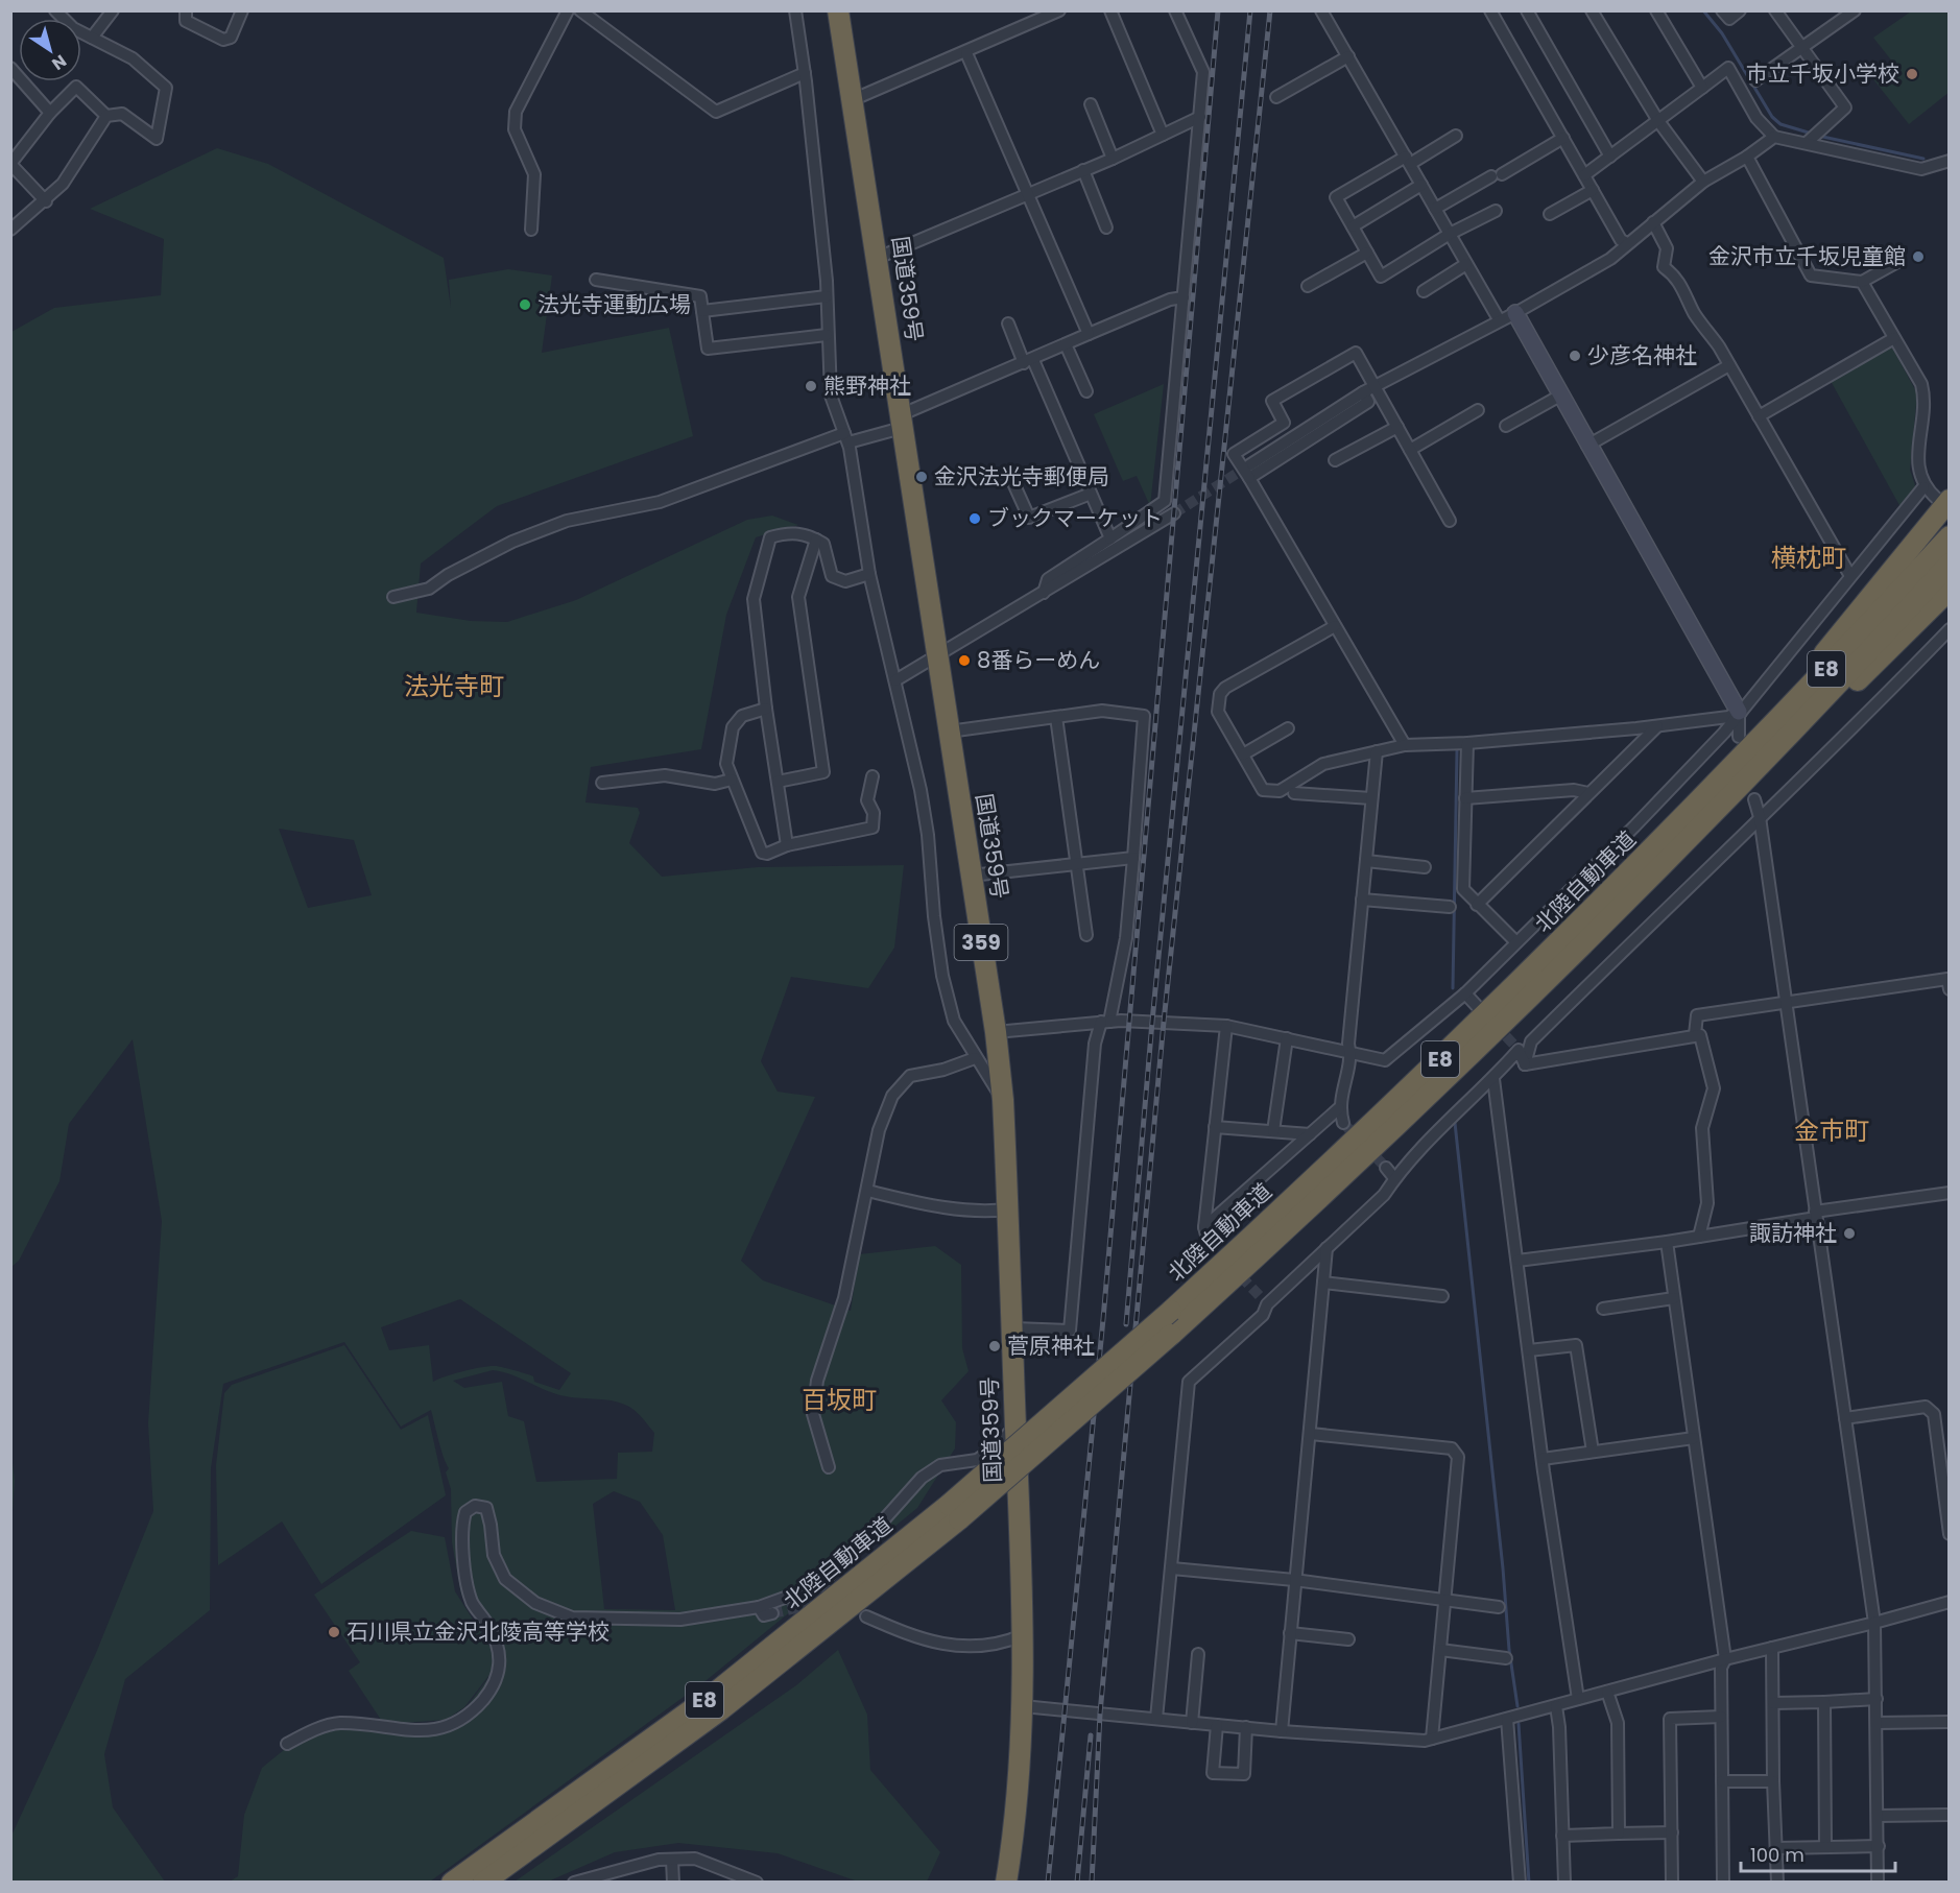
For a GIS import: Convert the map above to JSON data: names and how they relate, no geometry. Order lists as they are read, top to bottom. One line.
{"streets":{"highway":["国道359号","E8","北陸自動車道","359"]},"districts":["横枕町","法光寺町","金市町","百坂町"],"places":["市立千坂小学校","金沢市立千坂児童館","法光寺運動広場","少彦名神社","熊野神社","金沢法光寺郵便局","ブックマーケット","8番らーめん","諏訪神社","菅原神社","石川県立金沢北陵高等学校"],"scale_bar":"100 m","north":"bottom right"}
